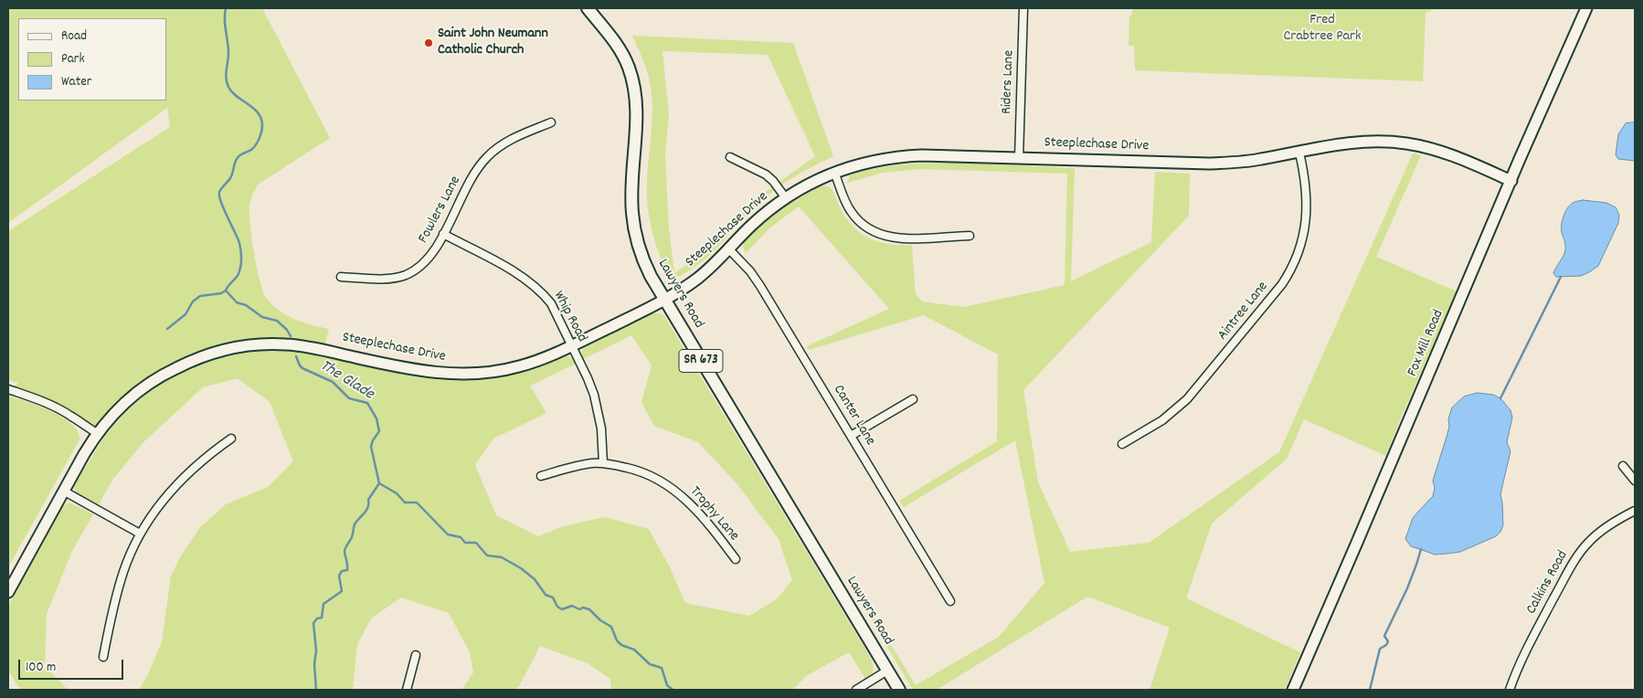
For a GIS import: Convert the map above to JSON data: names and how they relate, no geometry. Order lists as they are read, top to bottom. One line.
{"streets":{"main road":["Lawyers Road","SR 673"],"street":["Riders Lane","Steeplechase Drive","Fowlers Lane","Aintree Lane","Whip Road","Fox Mill Road","Canter Lane","Trophy Lane","Calkins Road"]},"crossings":[["Riders Lane","Steeplechase Drive"],["Steeplechase Drive","Lawyers Road"],["Steeplechase Drive","Aintree Lane"],["Steeplechase Drive","Whip Road"],["Steeplechase Drive","Fox Mill Road"],["Steeplechase Drive","Canter Lane"],["Fowlers Lane","Whip Road"],["Whip Road","Trophy Lane"]],"water":["The Glade"],"parks":["Fred Crabtree Park"],"places":["Saint John Neumann Catholic Church"],"legend":["Road","Park","Water"],"scale_bar":"100 m"}
